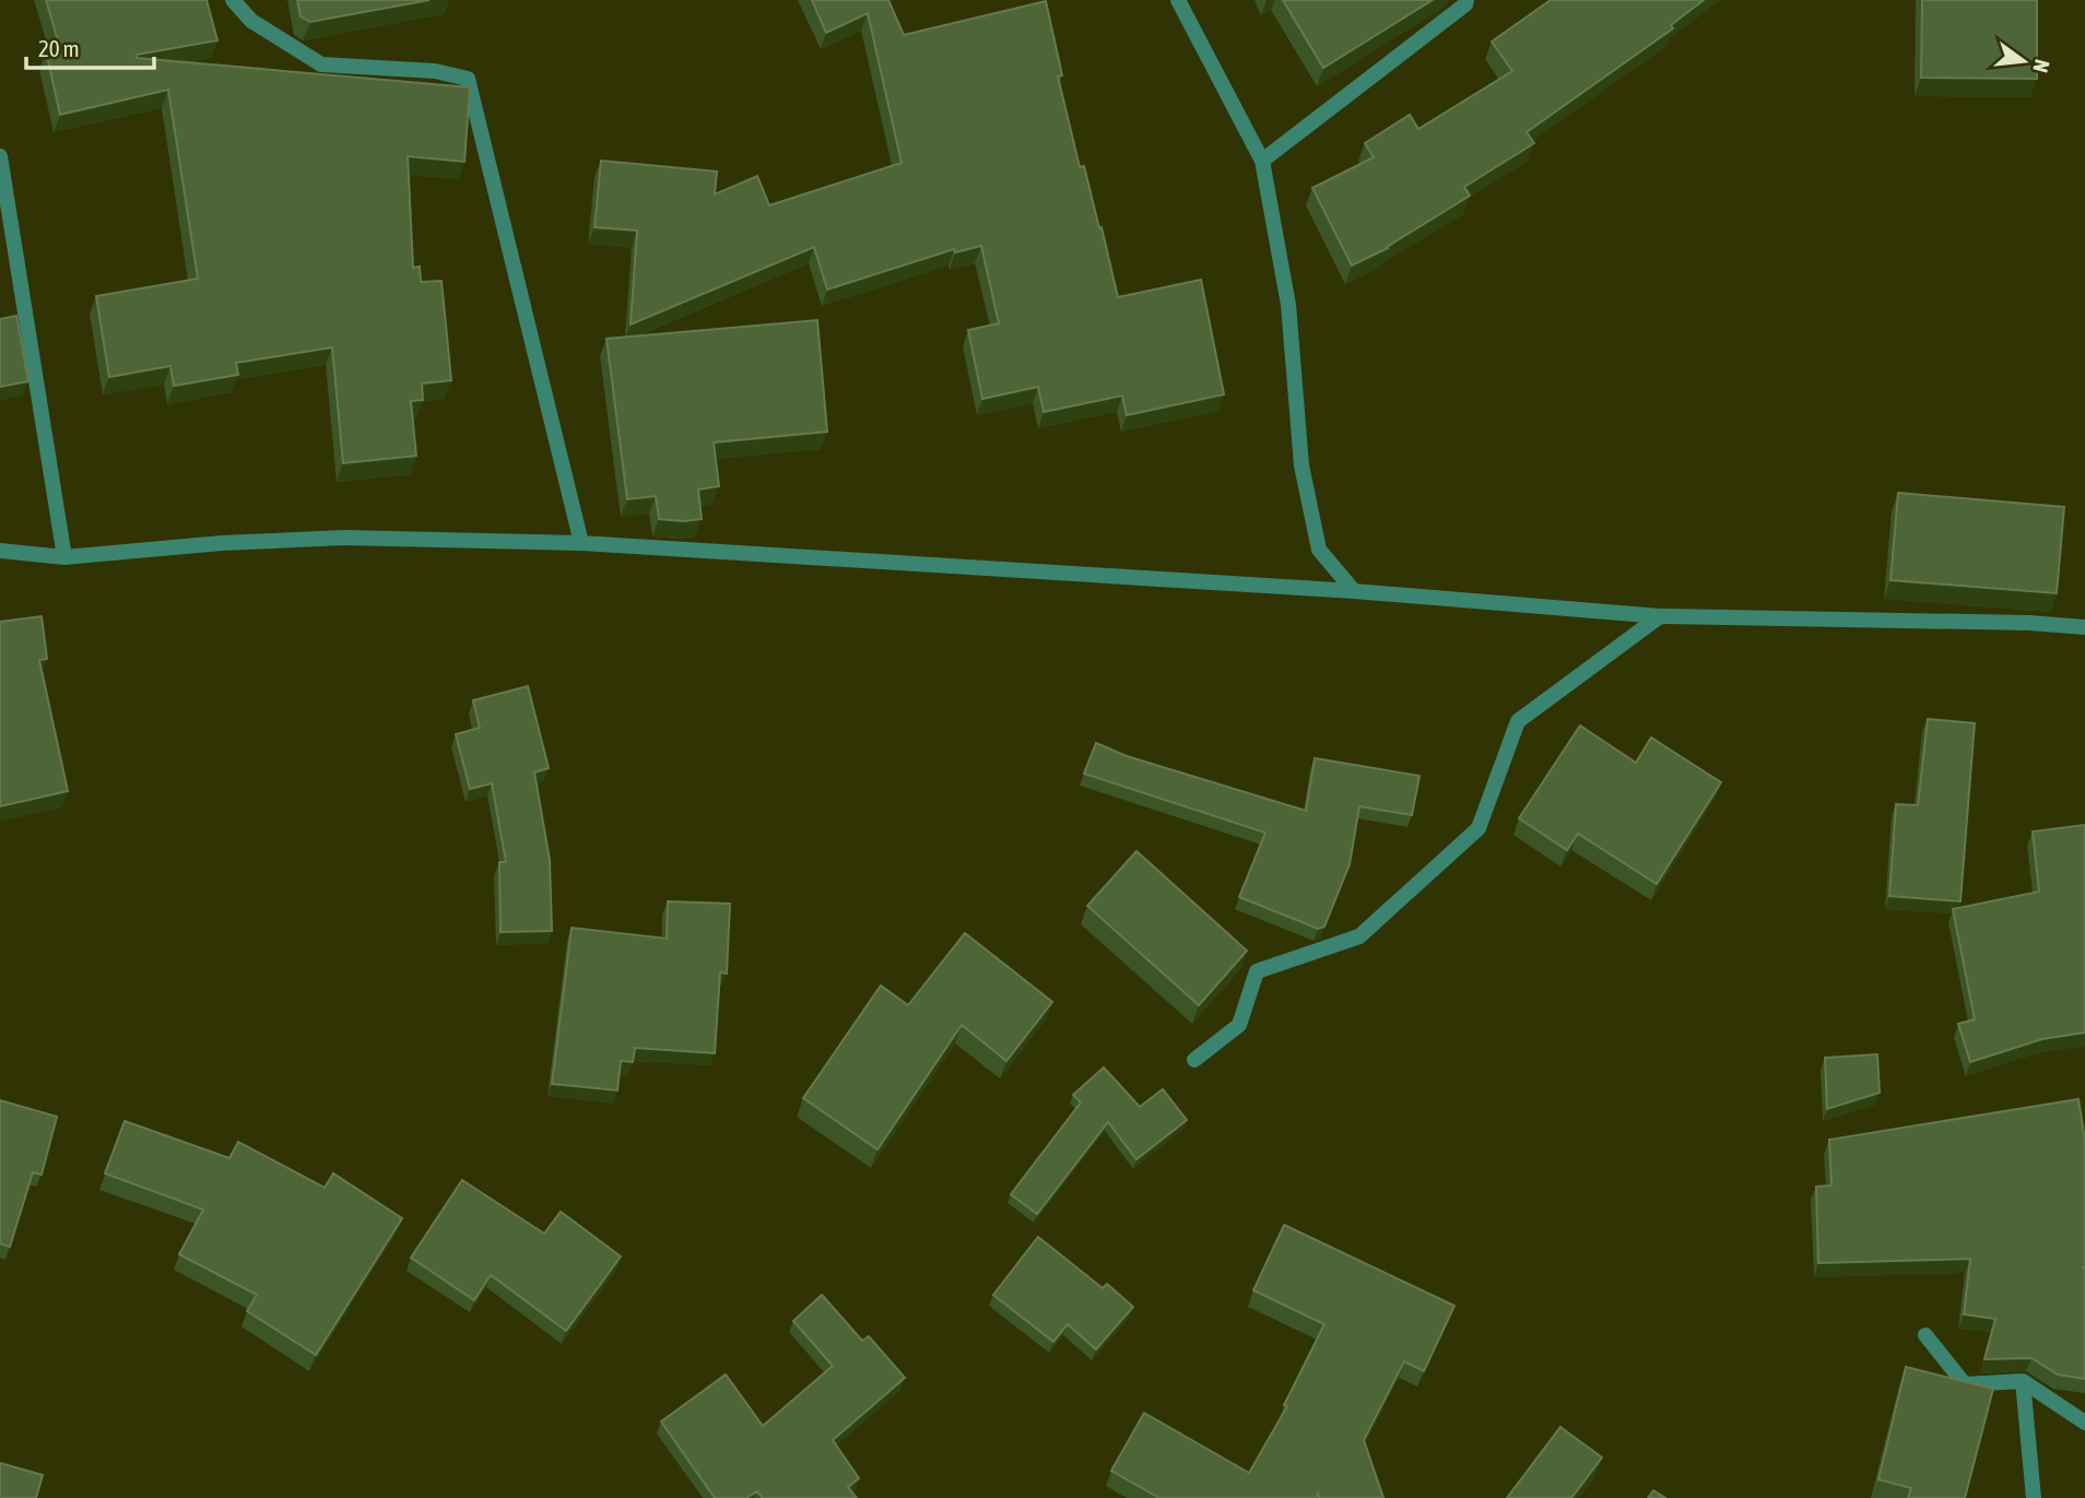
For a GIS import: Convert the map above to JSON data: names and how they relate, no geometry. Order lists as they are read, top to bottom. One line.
{"scale_bar":"20 m","north":"right"}
